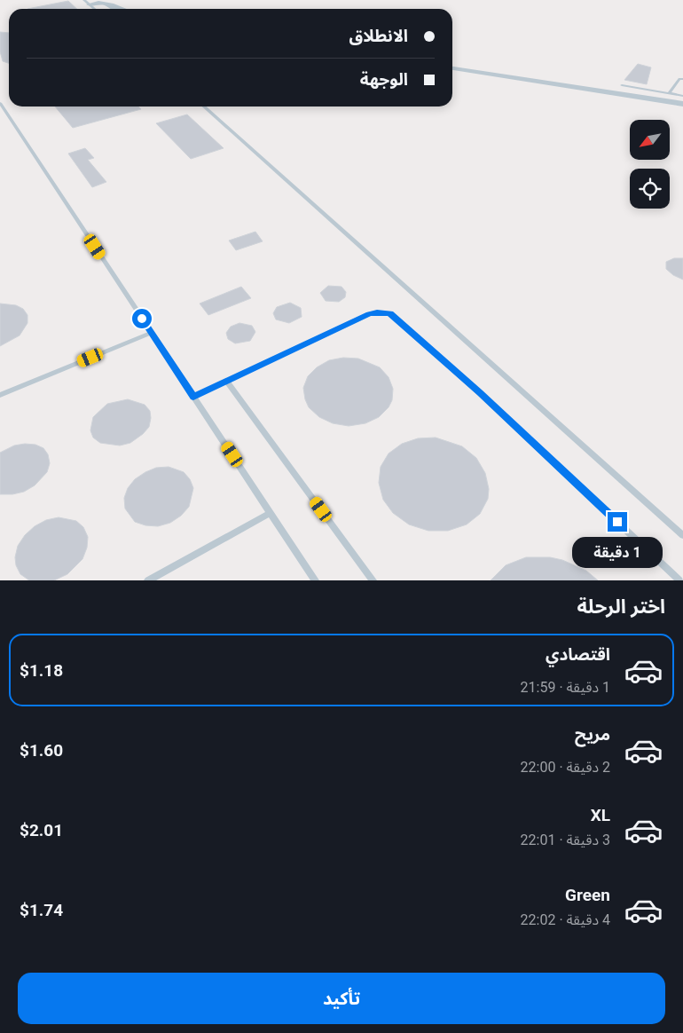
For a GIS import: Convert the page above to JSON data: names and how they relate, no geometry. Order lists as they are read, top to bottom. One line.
{"north":"bottom left","page":{"banner":["الانطلاق","الوجهة"],"bubble":"1 دقيقة","heading":"اختر الرحلة","list":[{"name":"اقتصادي","note":"1 دقيقة · 21:59","value":"$1.18"},{"name":"مريح","note":"2 دقيقة · 22:00","value":"$1.60"},{"name":"XL","note":"3 دقيقة · 22:01","value":"$2.01"},{"name":"Green","note":"4 دقيقة · 22:02","value":"$1.74"}],"buttons":"تأكيد"}}
